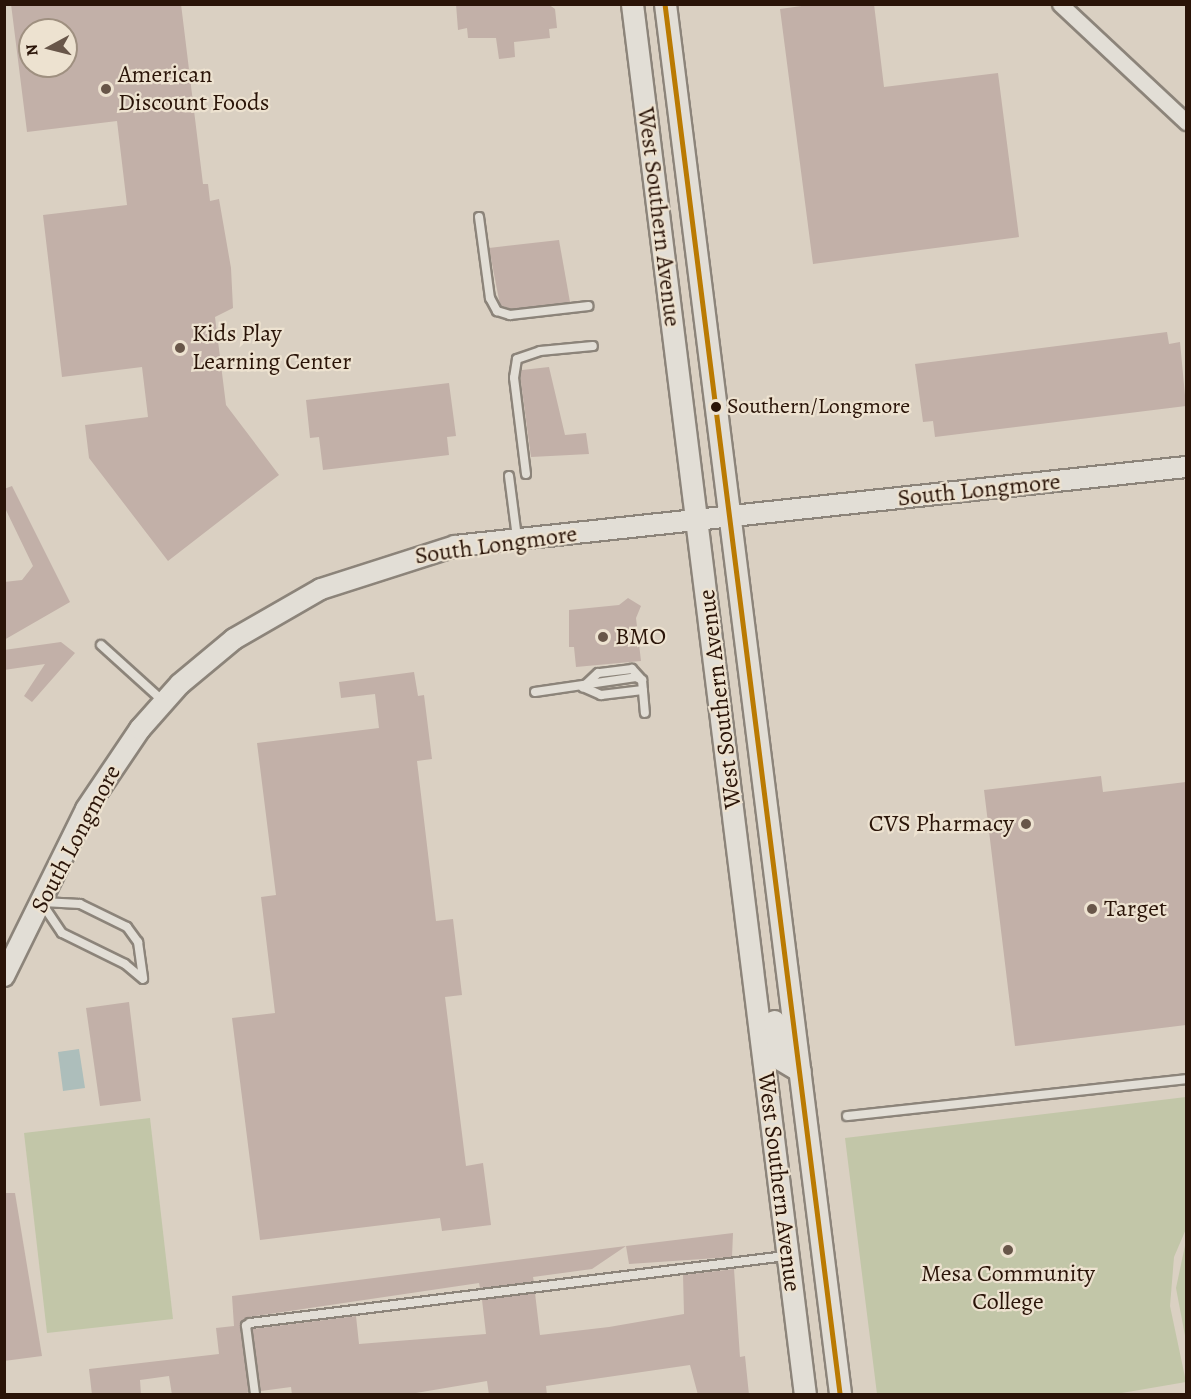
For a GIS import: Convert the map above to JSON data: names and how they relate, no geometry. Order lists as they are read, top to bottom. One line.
{"streets":{"main road":["West Southern Avenue"],"street":["South Longmore"]},"crossings":[["West Southern Avenue","South Longmore"]],"places":["American Discount Foods","Kids Play Learning Center","Southern/Longmore","BMO","CVS Pharmacy","Target","Mesa Community College"],"north":"left"}
